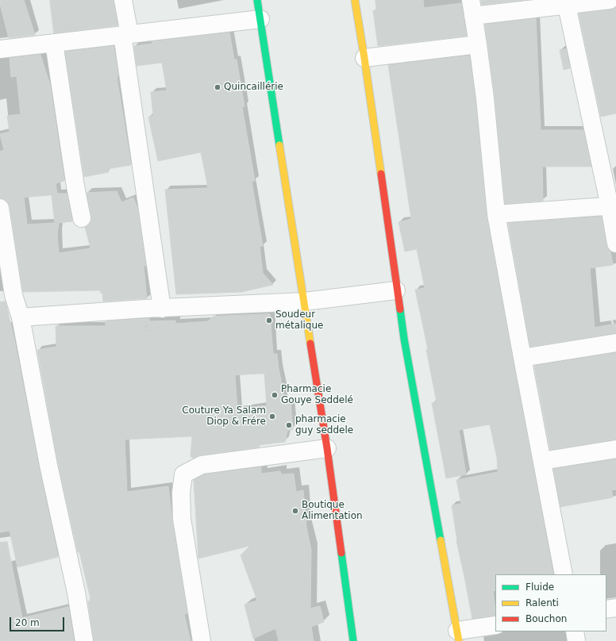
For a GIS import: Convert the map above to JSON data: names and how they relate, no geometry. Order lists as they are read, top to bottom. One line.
{"places":["Quincaillérie","Soudeur métalique","Pharmacie Gouye Seddelé","Couture Ya Salam Diop & Frére","pharmacie guy seddele","Boutique Alimentation"],"legend":["Fluide","Ralenti","Bouchon"],"scale_bar":"20 m"}
